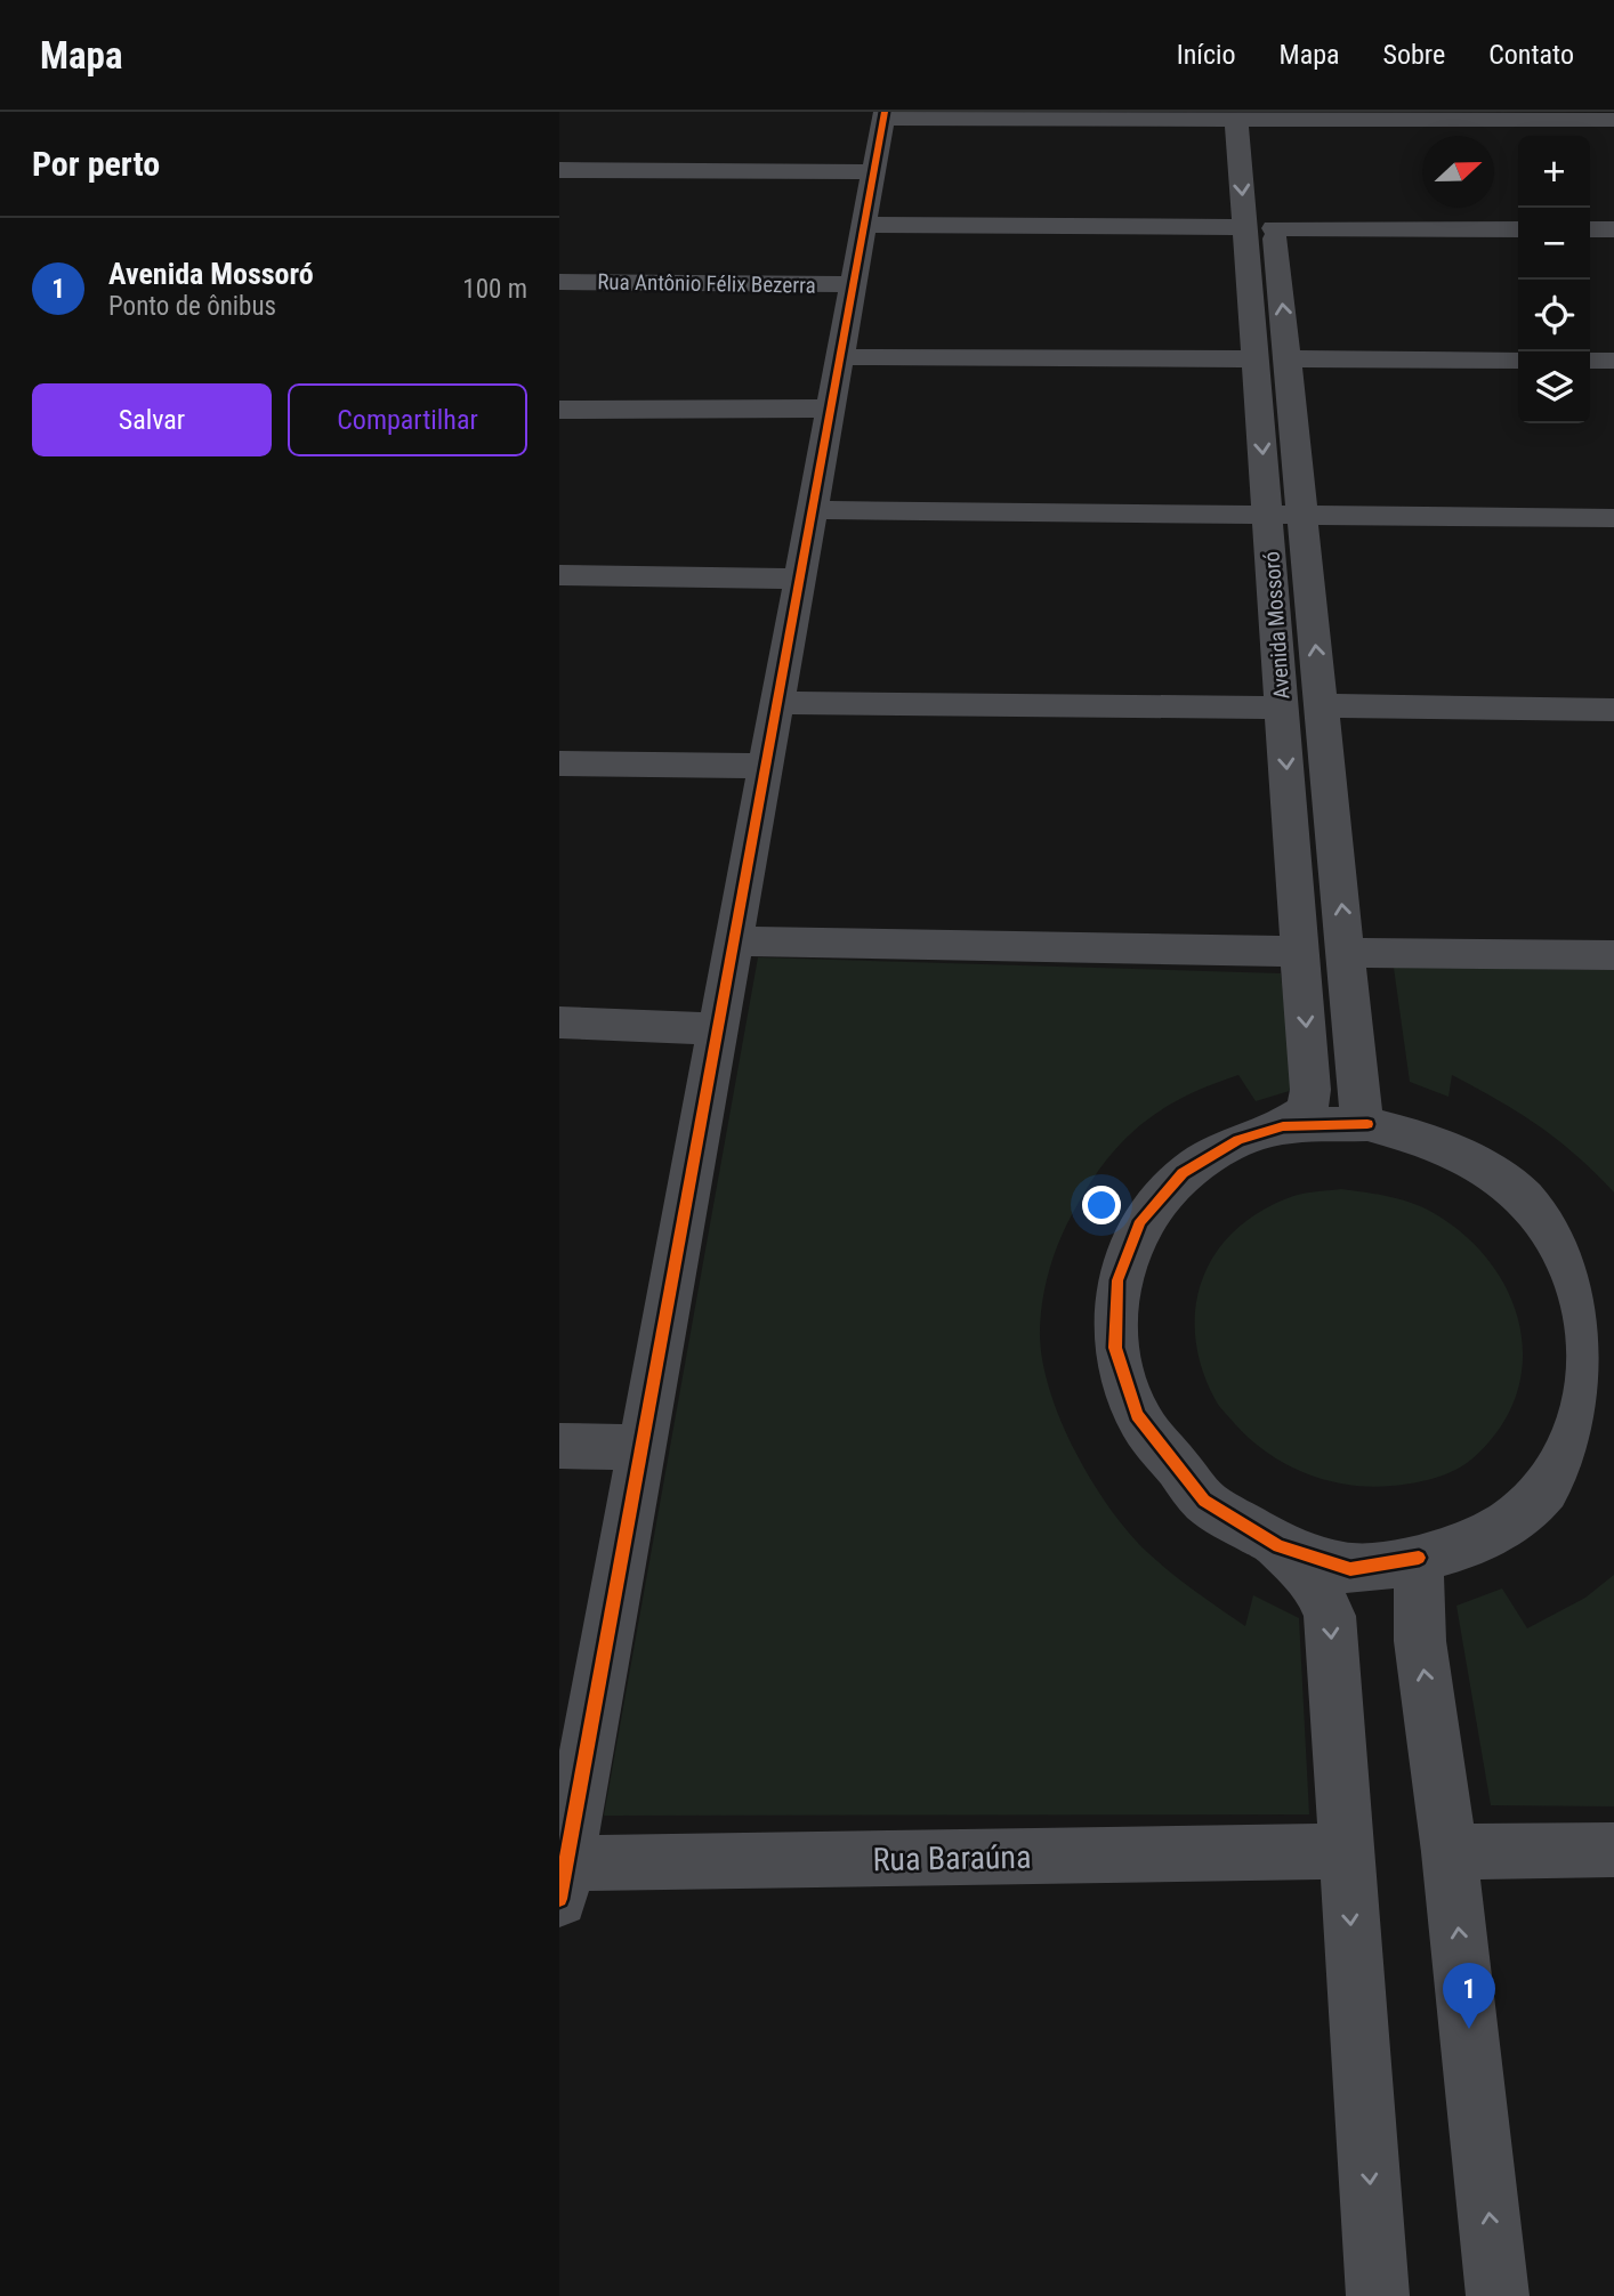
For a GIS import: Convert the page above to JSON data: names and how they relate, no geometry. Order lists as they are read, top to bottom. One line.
{"streets":{"street":["Rua Antônio Félix Bezerra","Avenida Mossoró","Rua Baraúna"]},"north":"right","page":{"header":"Mapa","nav":["Início","Mapa","Sobre","Contato"],"heading":"Por perto","map_buttons":["+","−"],"list":[{"mark":"1","name":"Avenida Mossoró","note":"Ponto de ônibus","value":"100 m"}],"buttons":["Salvar","Compartilhar"],"pins":"1"}}
